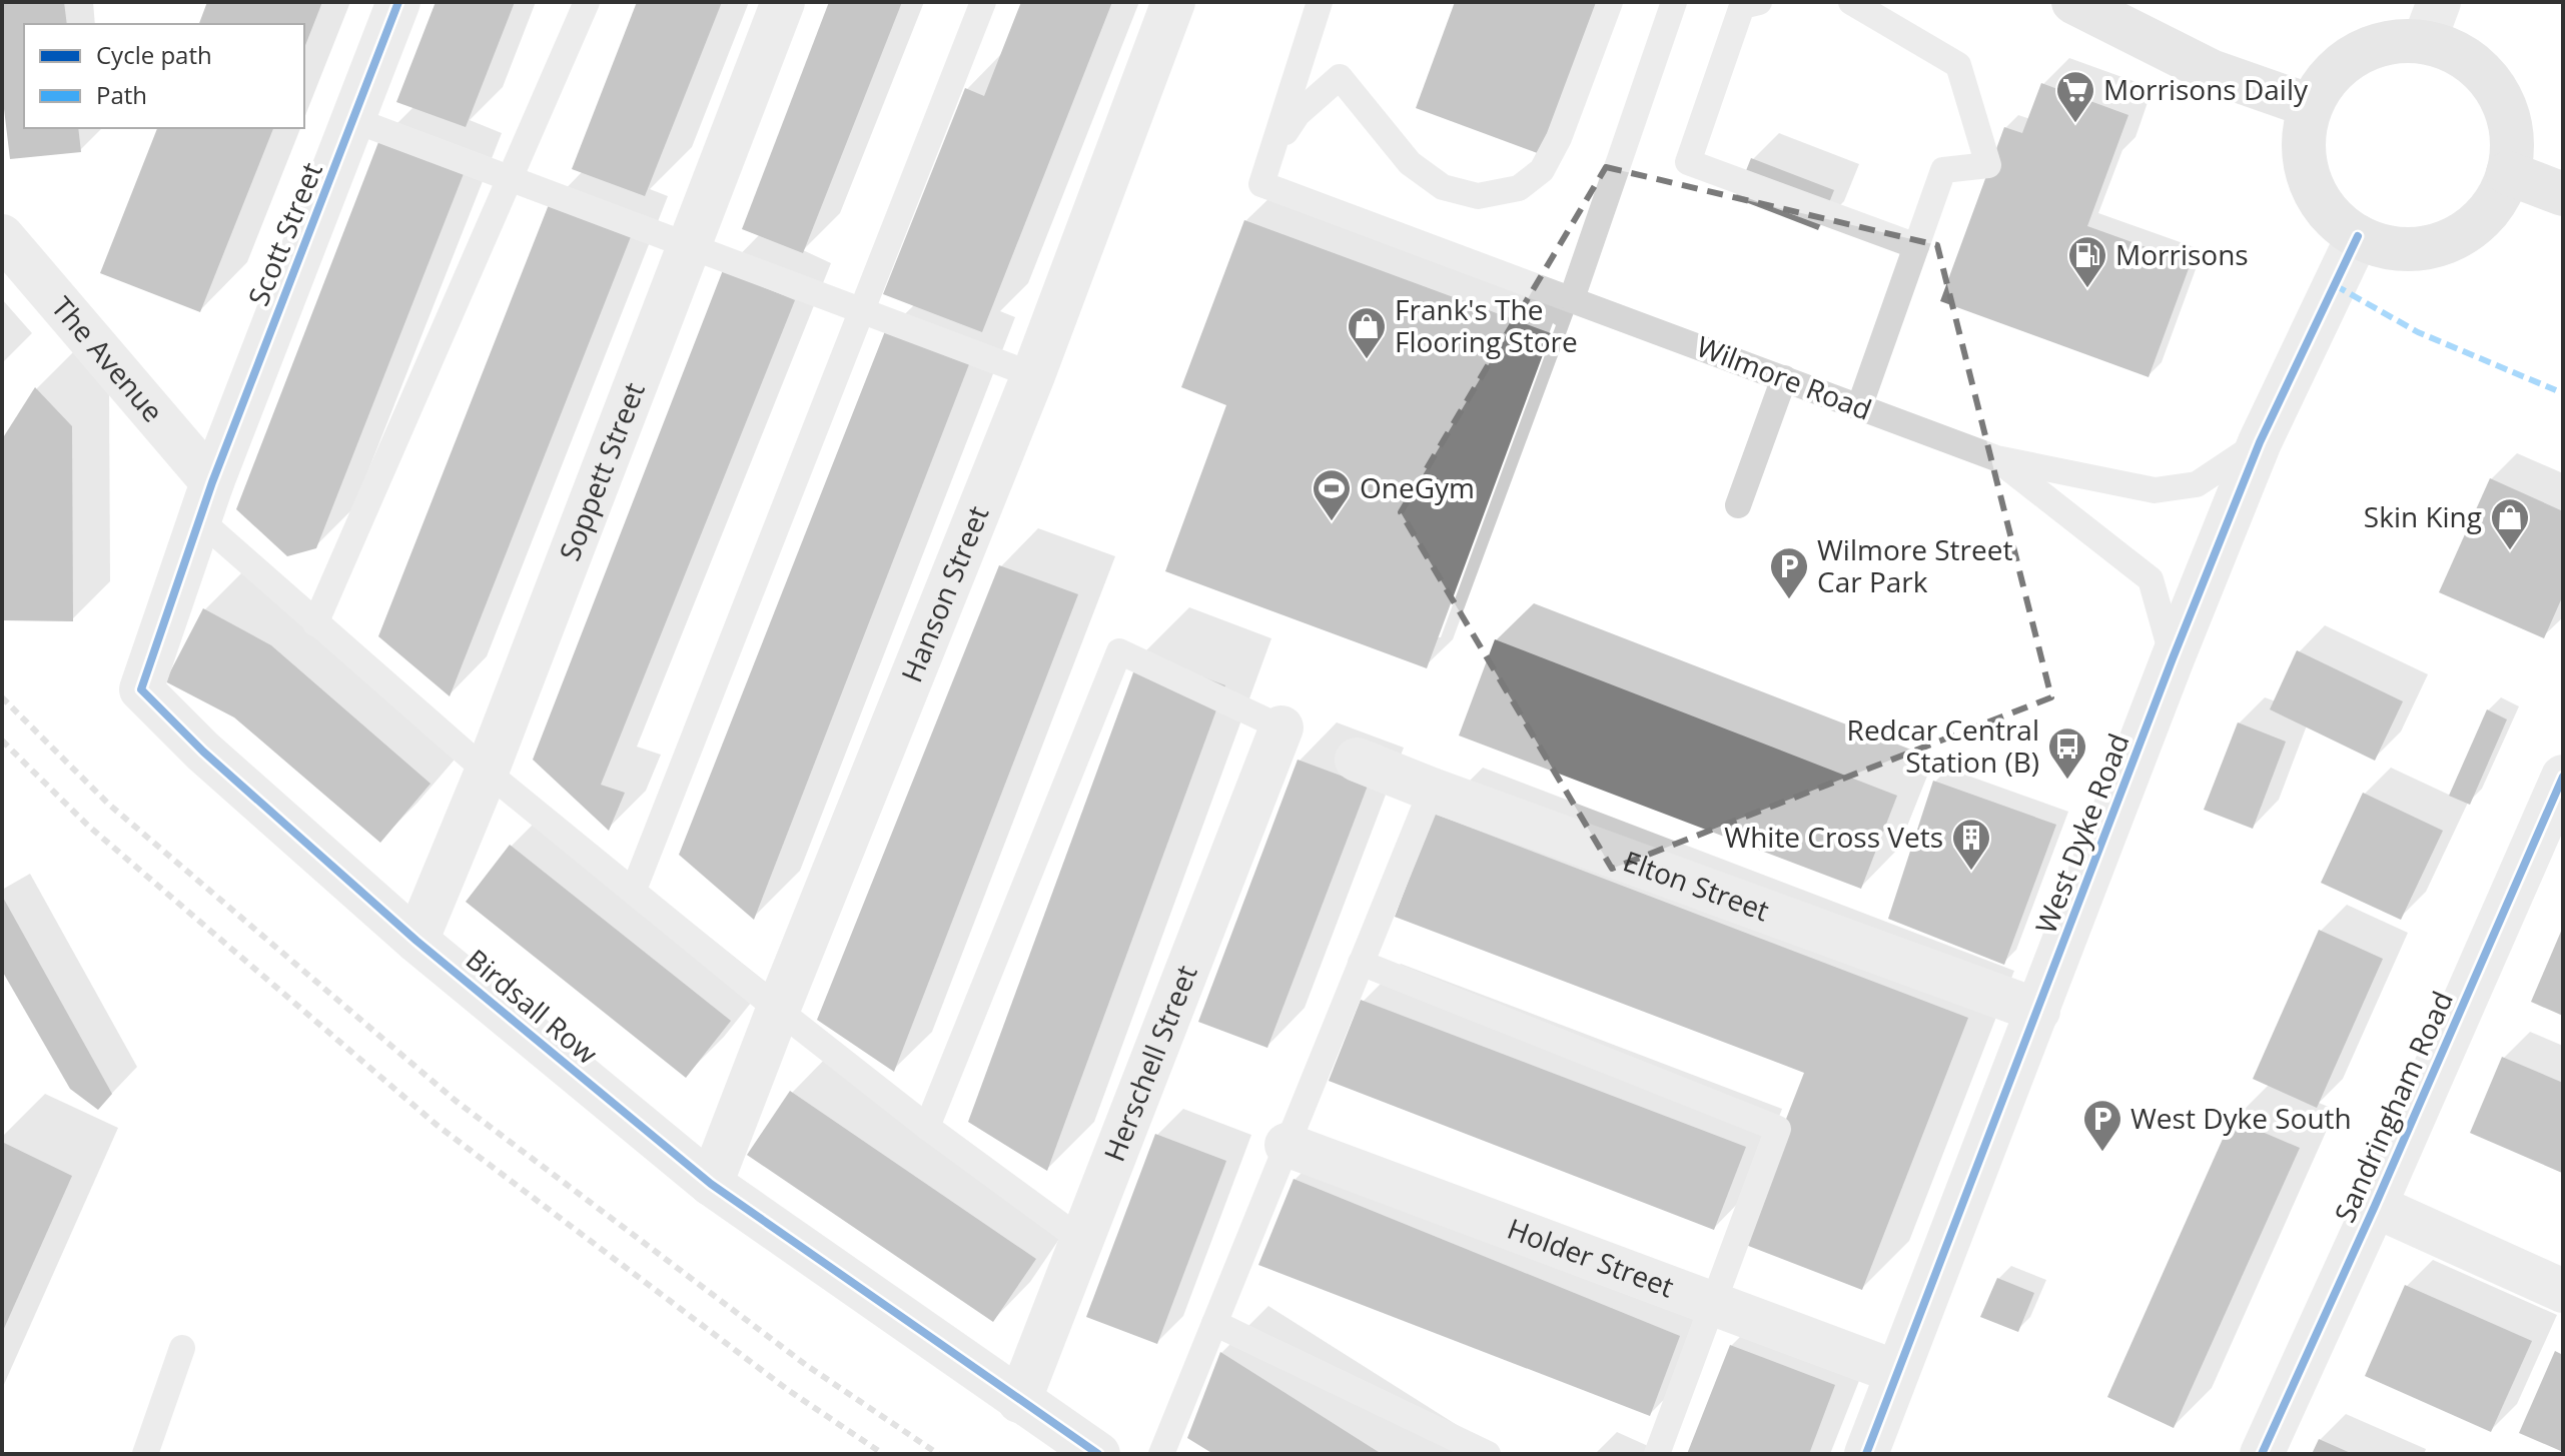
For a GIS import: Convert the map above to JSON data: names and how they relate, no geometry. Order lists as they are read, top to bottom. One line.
{"streets":{"street":["Scott Street","The Avenue","Soppett Street","Hanson Street","West Dyke Road","Elton Street","Birdsall Row","Herschell Street","Sandringham Road","Holder Street"],"lane":["Wilmore Road"]},"crossings":[["Scott Street","The Avenue"],["Scott Street","Birdsall Row"],["The Avenue","Birdsall Row"],["Wilmore Road","West Dyke Road"],["Soppett Street","Birdsall Row"],["Hanson Street","Birdsall Row"],["West Dyke Road","Elton Street"],["West Dyke Road","Holder Street"],["Birdsall Row","Herschell Street"]],"places":{"supermarket":["Morrisons Daily"],"fuel station":["Morrisons"],"shop":["Frank's The Flooring Store","Skin King"],"sports":["OneGym"],"parking":["Wilmore Street Car Park","West Dyke South"],"bus stop":["Redcar Central Station (B)"],"building":["White Cross Vets"]},"legend":["Cycle path","Path"]}
